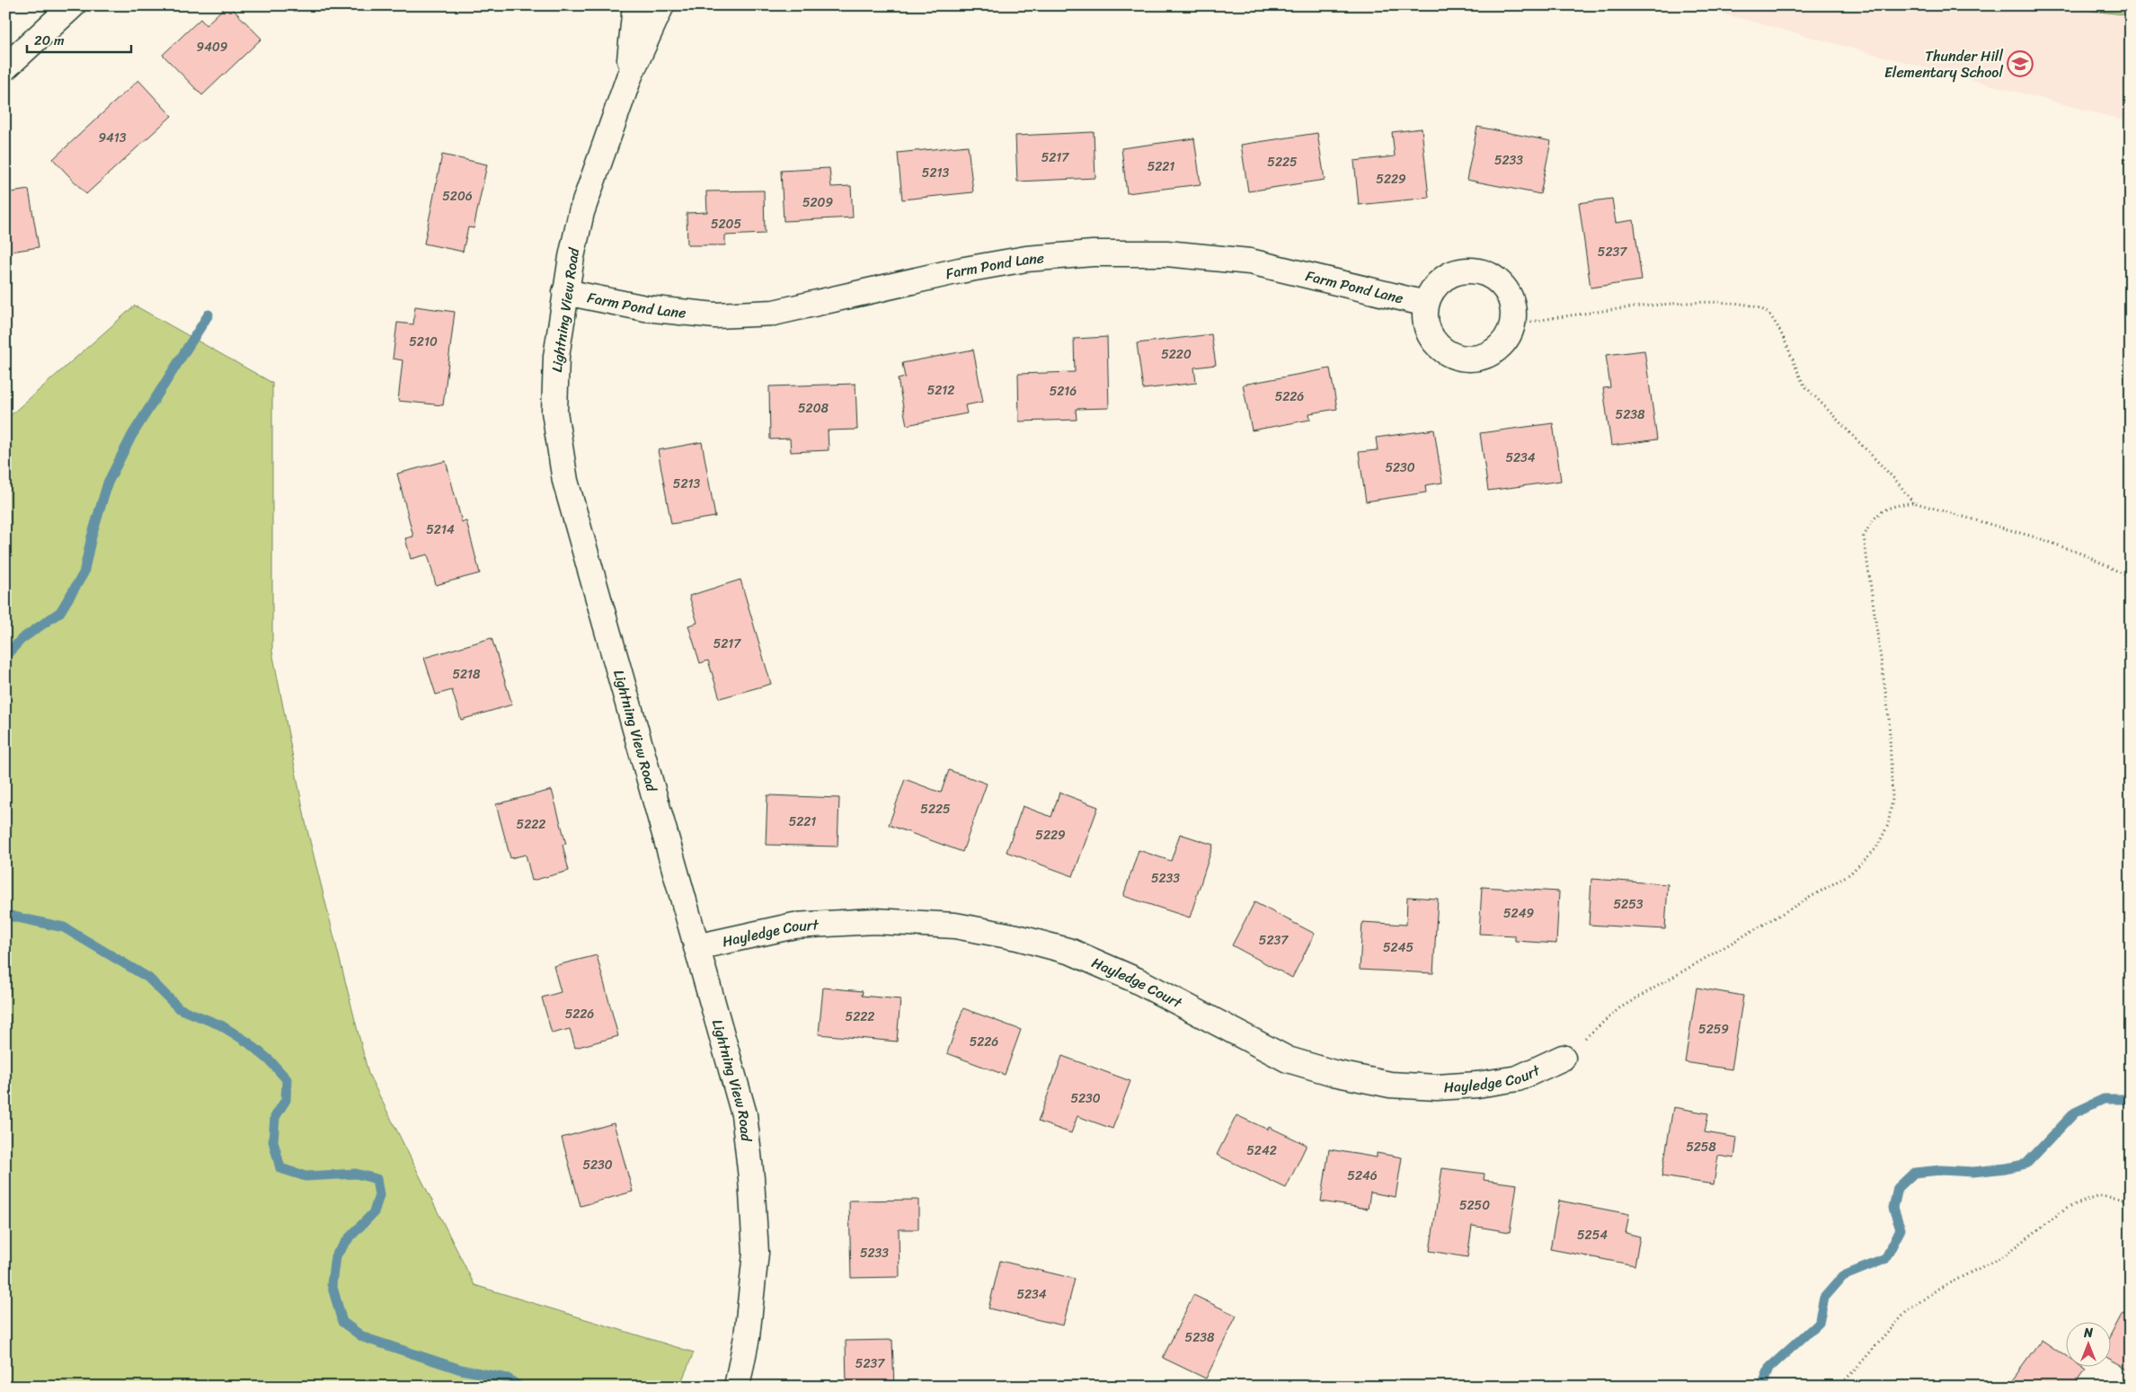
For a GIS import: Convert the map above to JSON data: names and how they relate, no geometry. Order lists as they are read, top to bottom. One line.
{"streets":{"street":["Farm Pond Lane","Lightning View Road","Hayledge Court"]},"crossings":[["Farm Pond Lane","Lightning View Road"],["Lightning View Road","Hayledge Court"]],"places":{"school or university":["Thunder Hill Elementary School"]},"house_numbers":["9409","9413","5217","5233","5225","5221","5213","5229","5206","5209","5205","5237","5210","5220","5212","5216","5226","5208","5238","5234","5230","5213","5214","5217","5218","5225","5221","5222","5229","5233","5253","5249","5237","5245","5226","5222","5259","5226","5230","5258","5242","5230","5246","5250","5254","5233","5234","5238","5237"],"scale_bar":"20 m","north":"top"}
